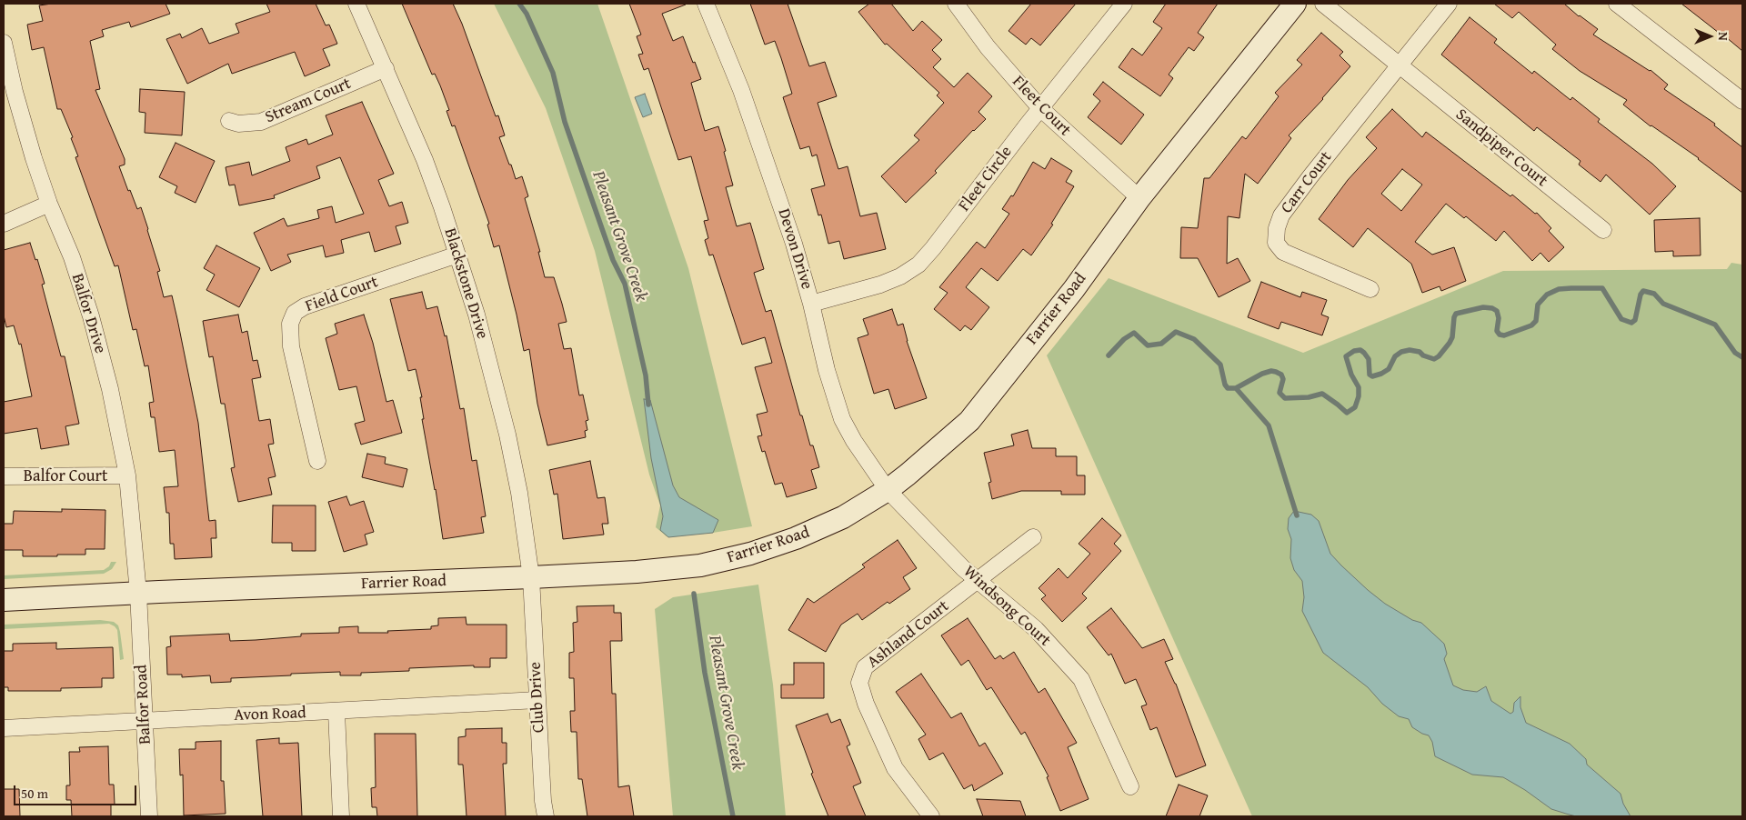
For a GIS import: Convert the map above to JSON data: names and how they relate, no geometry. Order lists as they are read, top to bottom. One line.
{"streets":{"street":["Stream Court","Fleet Court","Sandpiper Court","Fleet Circle","Carr Court","Devon Drive","Blackstone Drive","Field Court","Farrier Road","Balfor Drive","Balfor Court","Windsong Court","Ashland Court","Club Drive","Balfor Road","Avon Road"]},"crossings":[["Stream Court","Blackstone Drive"],["Fleet Court","Fleet Circle"],["Fleet Court","Farrier Road"],["Sandpiper Court","Carr Court"],["Fleet Circle","Devon Drive"],["Devon Drive","Farrier Road"],["Devon Drive","Windsong Court"],["Blackstone Drive","Field Court"],["Blackstone Drive","Farrier Road"],["Blackstone Drive","Club Drive"],["Farrier Road","Balfor Drive"],["Farrier Road","Windsong Court"],["Farrier Road","Club Drive"],["Farrier Road","Balfor Road"],["Balfor Drive","Balfor Court"],["Balfor Drive","Balfor Road"],["Windsong Court","Ashland Court"],["Club Drive","Avon Road"],["Balfor Road","Avon Road"]],"water":["Pleasant Grove Creek"],"scale_bar":"50 m","north":"right"}
